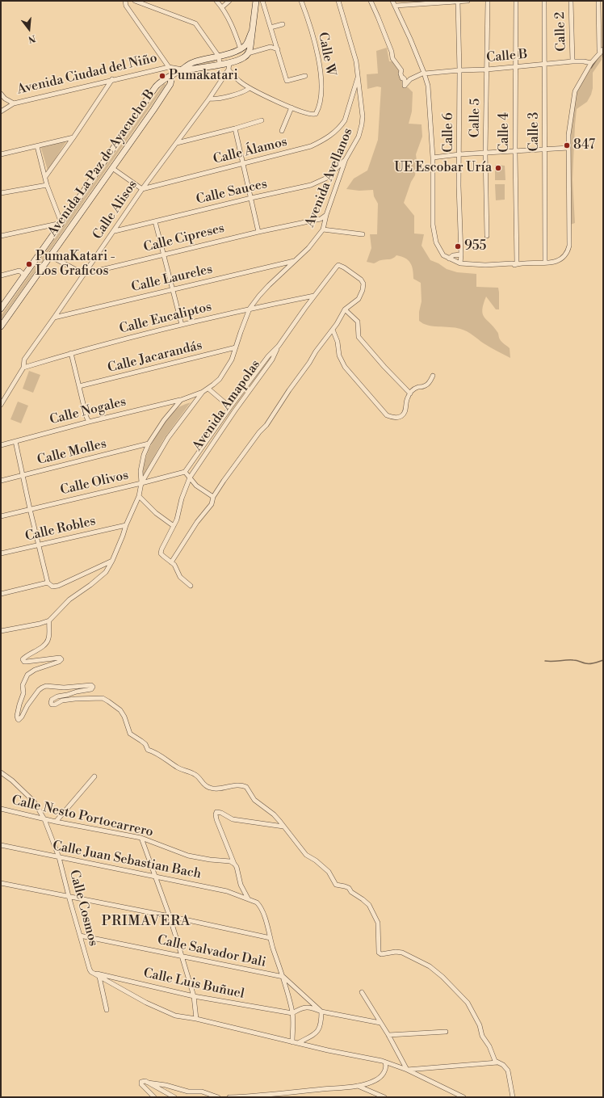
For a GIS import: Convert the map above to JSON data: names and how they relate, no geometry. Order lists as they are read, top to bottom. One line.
{"streets":{"main road":["Avenida Ciudad del Niño","Avenida La Paz de Ayacucho B"],"street":["Calle 2","Calle W","Calle B","Calle 5","Calle 3","Calle 6","Calle 4","Calle Álamos","Avenida Avellanos","Calle Sauces","Calle Alisos","Calle Cipreses","Calle Laureles","Calle Eucaliptos","Calle Jacarandás","Avenida Amapolas","Calle Nogales","Calle Molles","Calle Olivos","Calle Robles","Calle Nesto Portocarrero","Calle Juan Sebastian Bach","Calle Cosmos","Calle Salvador Dali","Calle Luis Buñuel"]},"crossings":[["Calle 2","Calle B"],["Calle B","Calle 5"],["Calle B","Calle 3"],["Calle B","Calle 6"],["Calle B","Calle 4"],["Avenida Ciudad del Niño","Calle Alisos"],["Calle Álamos","Avenida Avellanos"],["Calle Álamos","Calle Alisos"],["Avenida Avellanos","Calle Sauces"],["Avenida Avellanos","Calle Cipreses"],["Avenida Avellanos","Calle Laureles"],["Avenida Avellanos","Calle Eucaliptos"],["Avenida Avellanos","Calle Jacarandás"],["Avenida Avellanos","Calle Nogales"],["Calle Sauces","Calle Alisos"],["Calle Alisos","Calle Cipreses"],["Calle Alisos","Calle Laureles"],["Calle Alisos","Calle Eucaliptos"],["Calle Eucaliptos","Avenida Amapolas"],["Avenida Amapolas","Calle Olivos"],["Calle Nesto Portocarrero","Calle Cosmos"],["Calle Juan Sebastian Bach","Calle Cosmos"],["Calle Cosmos","Calle Salvador Dali"],["Calle Cosmos","Calle Luis Buñuel"]],"districts":["PRIMAVERA"],"places":["Pumakatari","847","UE Escobar Uría","955","PumaKatari - Los Graficos"],"north":"bottom"}
